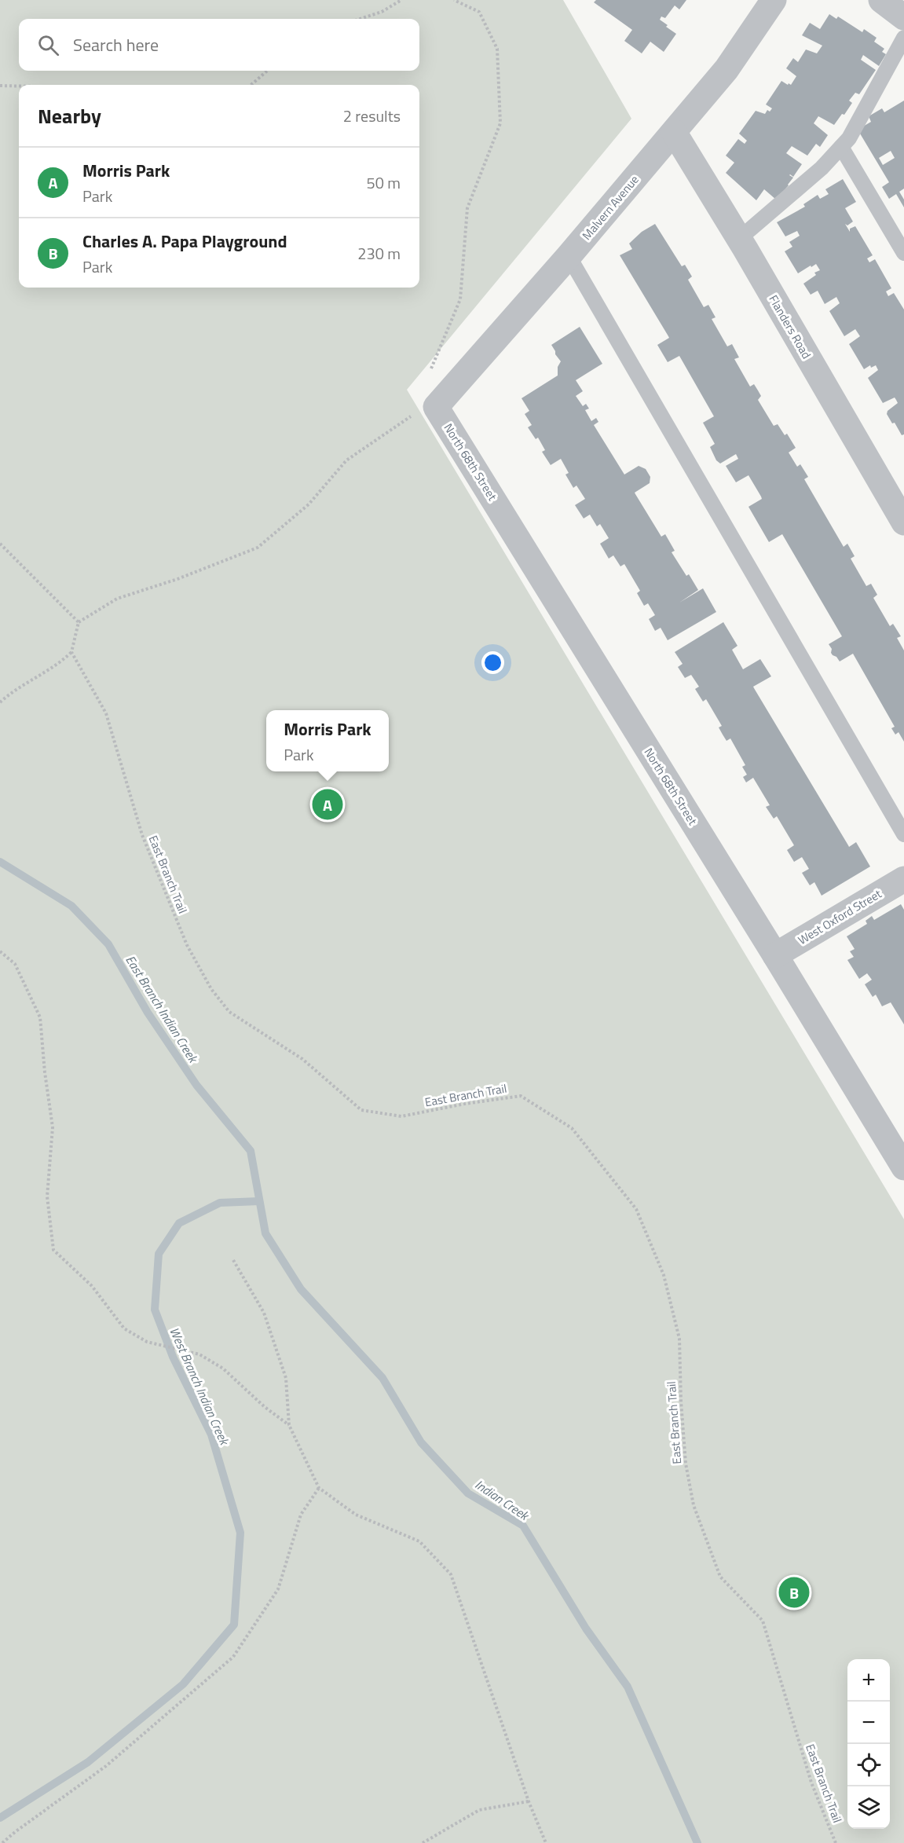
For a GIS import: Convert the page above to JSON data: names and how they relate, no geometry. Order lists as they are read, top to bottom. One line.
{"streets":{"street":["Malvern Avenue","Flanders Road","North 68th Street","West Oxford Street"],"path":["East Branch Trail"]},"crossings":[["Malvern Avenue","Flanders Road"],["Malvern Avenue","North 68th Street"],["North 68th Street","West Oxford Street"]],"water":["East Branch Indian Creek","West Branch Indian Creek","Indian Creek"],"page":{"search":"Search here","heading":["Nearby","2 results"],"list":[{"mark":"A","name":"Morris Park","note":"Park","value":"50 m"},{"mark":"B","name":"Charles A. Papa Playground","note":"Park","value":"230 m"}],"popup":["Morris Park","Park"],"pins":["A","B"],"map_buttons":["+","−"]}}
